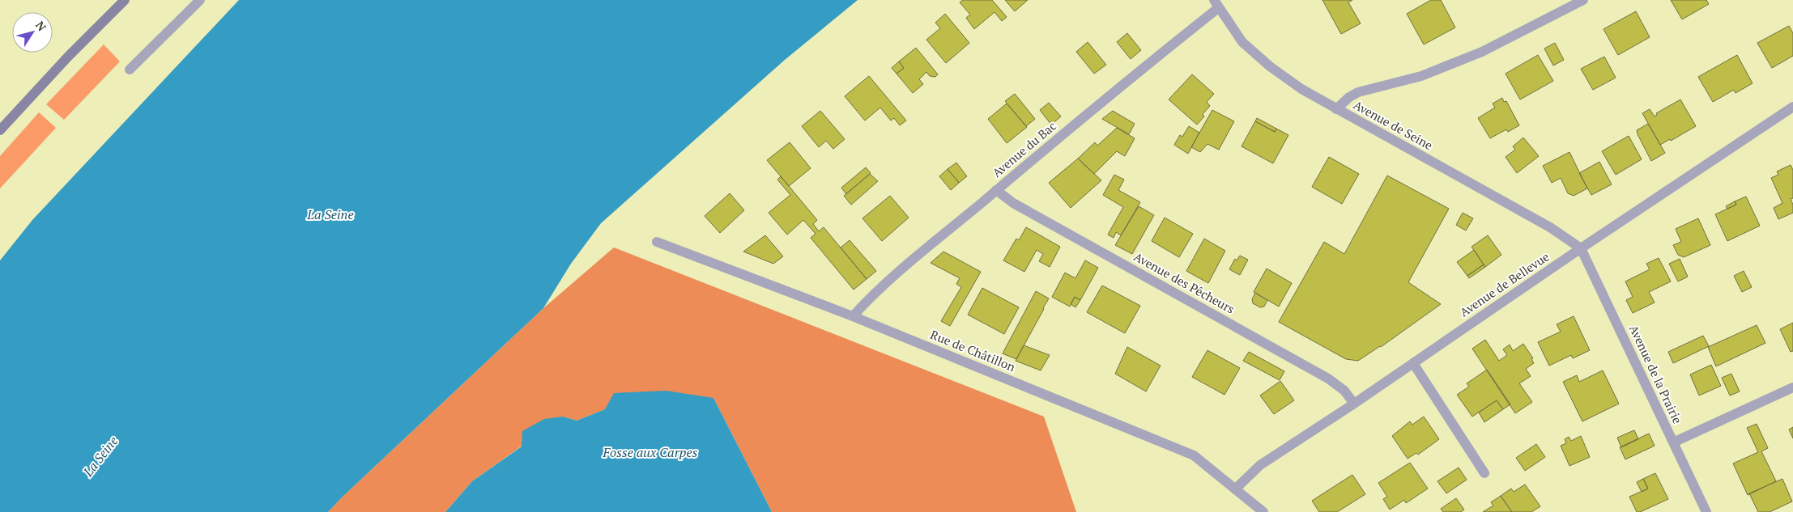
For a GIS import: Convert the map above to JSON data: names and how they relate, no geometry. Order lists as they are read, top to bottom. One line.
{"streets":{"street":["Avenue de Seine","Avenue du Bac","Avenue des Pêcheurs","Avenue de Bellevue","Rue de Châtillon","Avenue de la Prairie"]},"crossings":[["Avenue de Seine","Avenue du Bac"],["Avenue de Seine","Avenue de Bellevue"],["Avenue de Seine","Avenue de la Prairie"],["Avenue du Bac","Avenue des Pêcheurs"],["Avenue du Bac","Rue de Châtillon"],["Avenue des Pêcheurs","Avenue de Bellevue"],["Avenue de Bellevue","Rue de Châtillon"],["Avenue de Bellevue","Avenue de la Prairie"]],"water":["La Seine","Fosse aux Carpes"],"north":"top right"}
